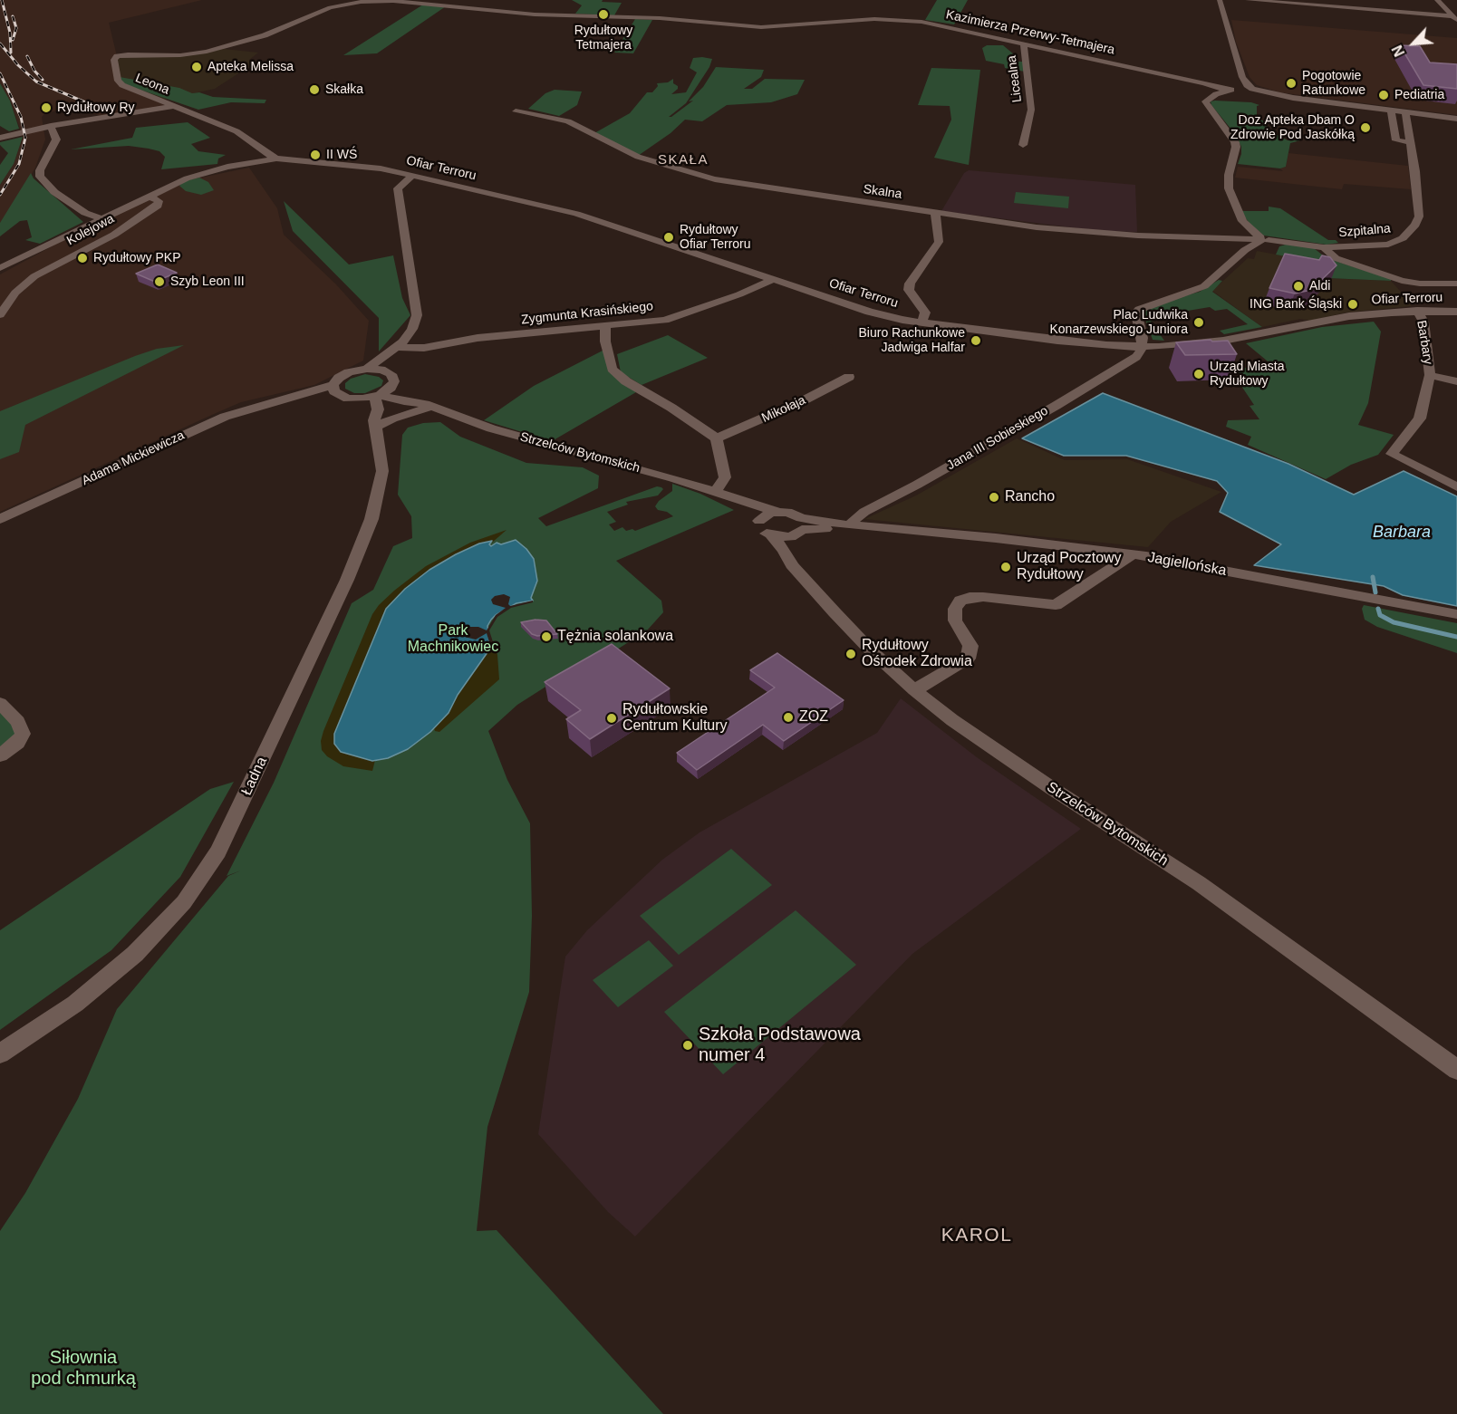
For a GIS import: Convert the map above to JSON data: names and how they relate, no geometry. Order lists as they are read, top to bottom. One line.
{"streets":{"street":["Kazimierza Przerwy-Tetmajera","Licealna","Leona","Ofiar Terroru","Skalna","Kolejowa","Szpitalna","Zygmunta Krasińskiego","Barbary","Mikołaja","Jana III Sobieskiego","Strzelców Bytomskich","Adama Mickiewicza","Jagiellońska","Ładna"]},"crossings":[["Kazimierza Przerwy-Tetmajera","Licealna"],["Kazimierza Przerwy-Tetmajera","Leona"],["Leona","Ofiar Terroru"],["Ofiar Terroru","Kolejowa"],["Ofiar Terroru","Zygmunta Krasińskiego"],["Ofiar Terroru","Barbary"],["Ofiar Terroru","Jana III Sobieskiego"],["Skalna","Szpitalna"],["Jana III Sobieskiego","Jagiellońska"],["Strzelców Bytomskich","Jagiellońska"],["Strzelców Bytomskich","Ładna"]],"districts":["SKAŁA","KAROL"],"water":["Barbara"],"parks":["Park Machnikowiec","Siłownia pod chmurką"],"places":["Rydułtowy Tetmajera","Apteka Melissa","Pogotowie Ratunkowe","Skałka","Pediatria","Rydułtowy Ry","Doz Apteka Dbam O Zdrowie Pod Jaskółką","II WŚ","Rydułtowy Ofiar Terroru","Rydułtowy PKP","Szyb Leon III","Aldi","ING Bank Śląski","Plac Ludwika Konarzewskiego Juniora","Biuro Rachunkowe Jadwiga Halfar","Urząd Miasta Rydułtowy","Rancho","Urząd Pocztowy Rydułtowy","Tężnia solankowa","Rydułtowy Ośrodek Zdrowia","ZOZ","Rydułtowskie Centrum Kultury","Szkoła Podstawowa numer 4"],"north":"bottom left"}
